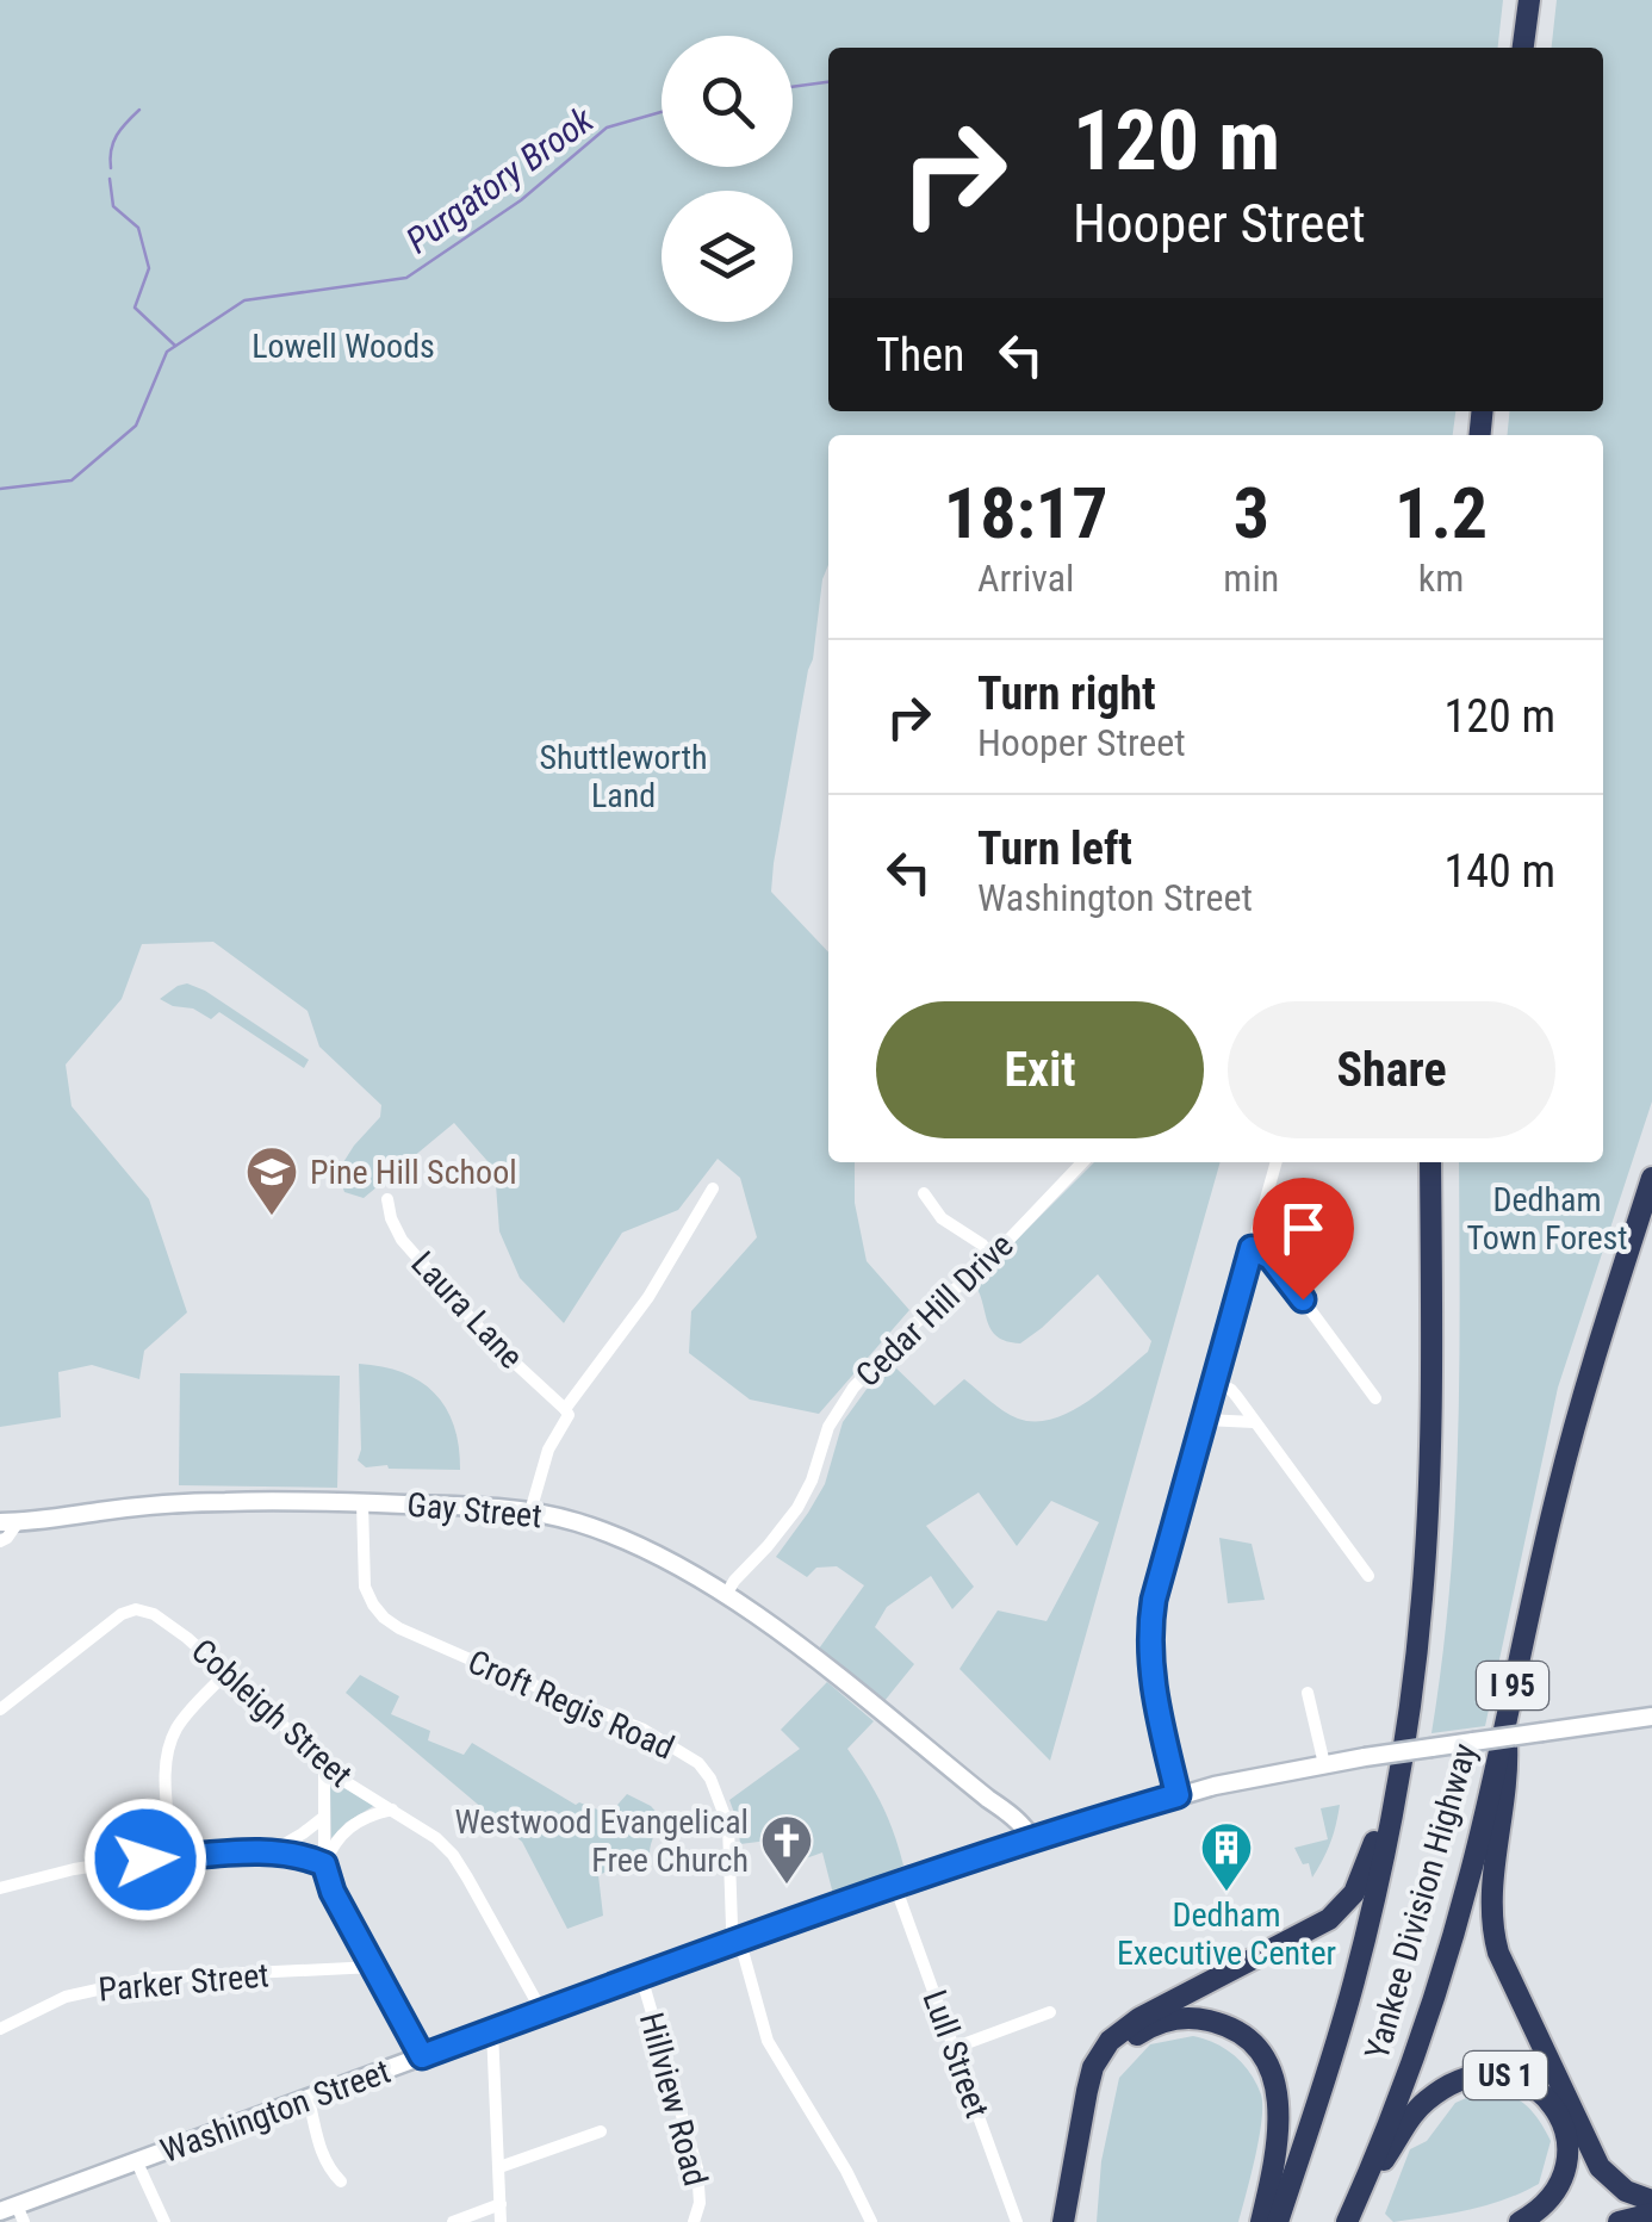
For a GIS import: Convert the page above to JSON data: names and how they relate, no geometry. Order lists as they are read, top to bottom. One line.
{"streets":{"highway":["I 95","Yankee Division Highway","US 1"],"main road":["Gay Street","Washington Street"],"street":["Laura Lane","Cedar Hill Drive","Croft Regis Road","Cobleigh Street","Parker Street","Lull Street","Hillview Road"]},"crossings":[["Cedar Hill Drive","Gay Street"],["Gay Street","Croft Regis Road"],["Gay Street","Washington Street"],["Croft Regis Road","Washington Street"],["Cobleigh Street","Washington Street"],["Yankee Division Highway","US 1"],["Lull Street","Washington Street"],["Hillview Road","Washington Street"]],"water":["Purgatory Brook"],"parks":["Lowell Woods","Shuttleworth Land","Dedham Town Forest"],"places":{"school or university":["Pine Hill School"],"church":["Westwood Evangelical Free Church"],"building":["Dedham Executive Center"]},"page":{"turn":["120 m","Hooper Street"],"then":"Then","eta":["18:17","Arrival","3","min","1.2","km"],"list":[{"name":"Turn right","note":"Hooper Street","value":"120 m"},{"name":"Turn left","note":"Washington Street","value":"140 m"}],"buttons":["Exit","Share"]}}
